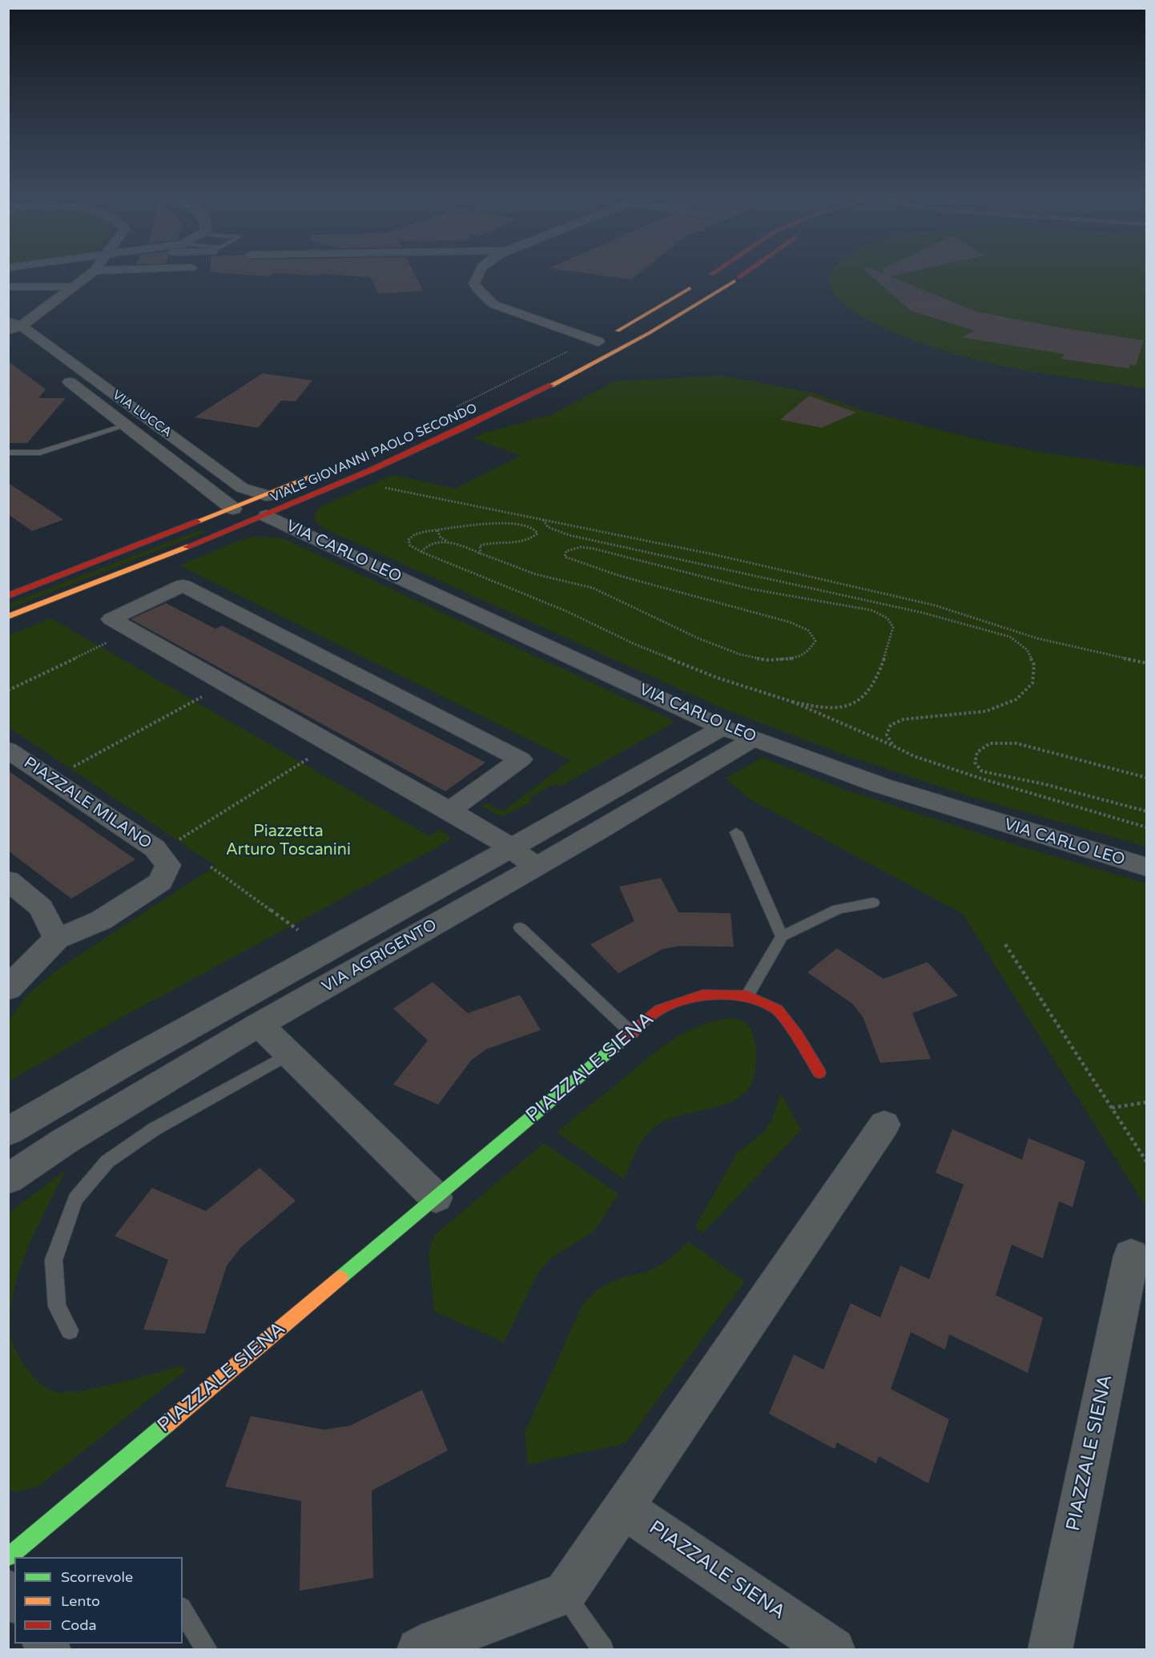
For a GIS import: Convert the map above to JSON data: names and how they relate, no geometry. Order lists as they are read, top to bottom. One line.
{"streets":{"main road":["VIALE GIOVANNI PAOLO SECONDO","PIAZZALE SIENA"],"street":["VIA LUCCA","VIA CARLO LEO","PIAZZALE MILANO","VIA AGRIGENTO"]},"crossings":[["VIA LUCCA","VIALE GIOVANNI PAOLO SECONDO"],["VIA LUCCA","VIA CARLO LEO"],["VIALE GIOVANNI PAOLO SECONDO","VIA CARLO LEO"],["VIA CARLO LEO","VIA AGRIGENTO"]],"parks":["Piazzetta Arturo Toscanini"],"legend":["Scorrevole","Lento","Coda"]}
